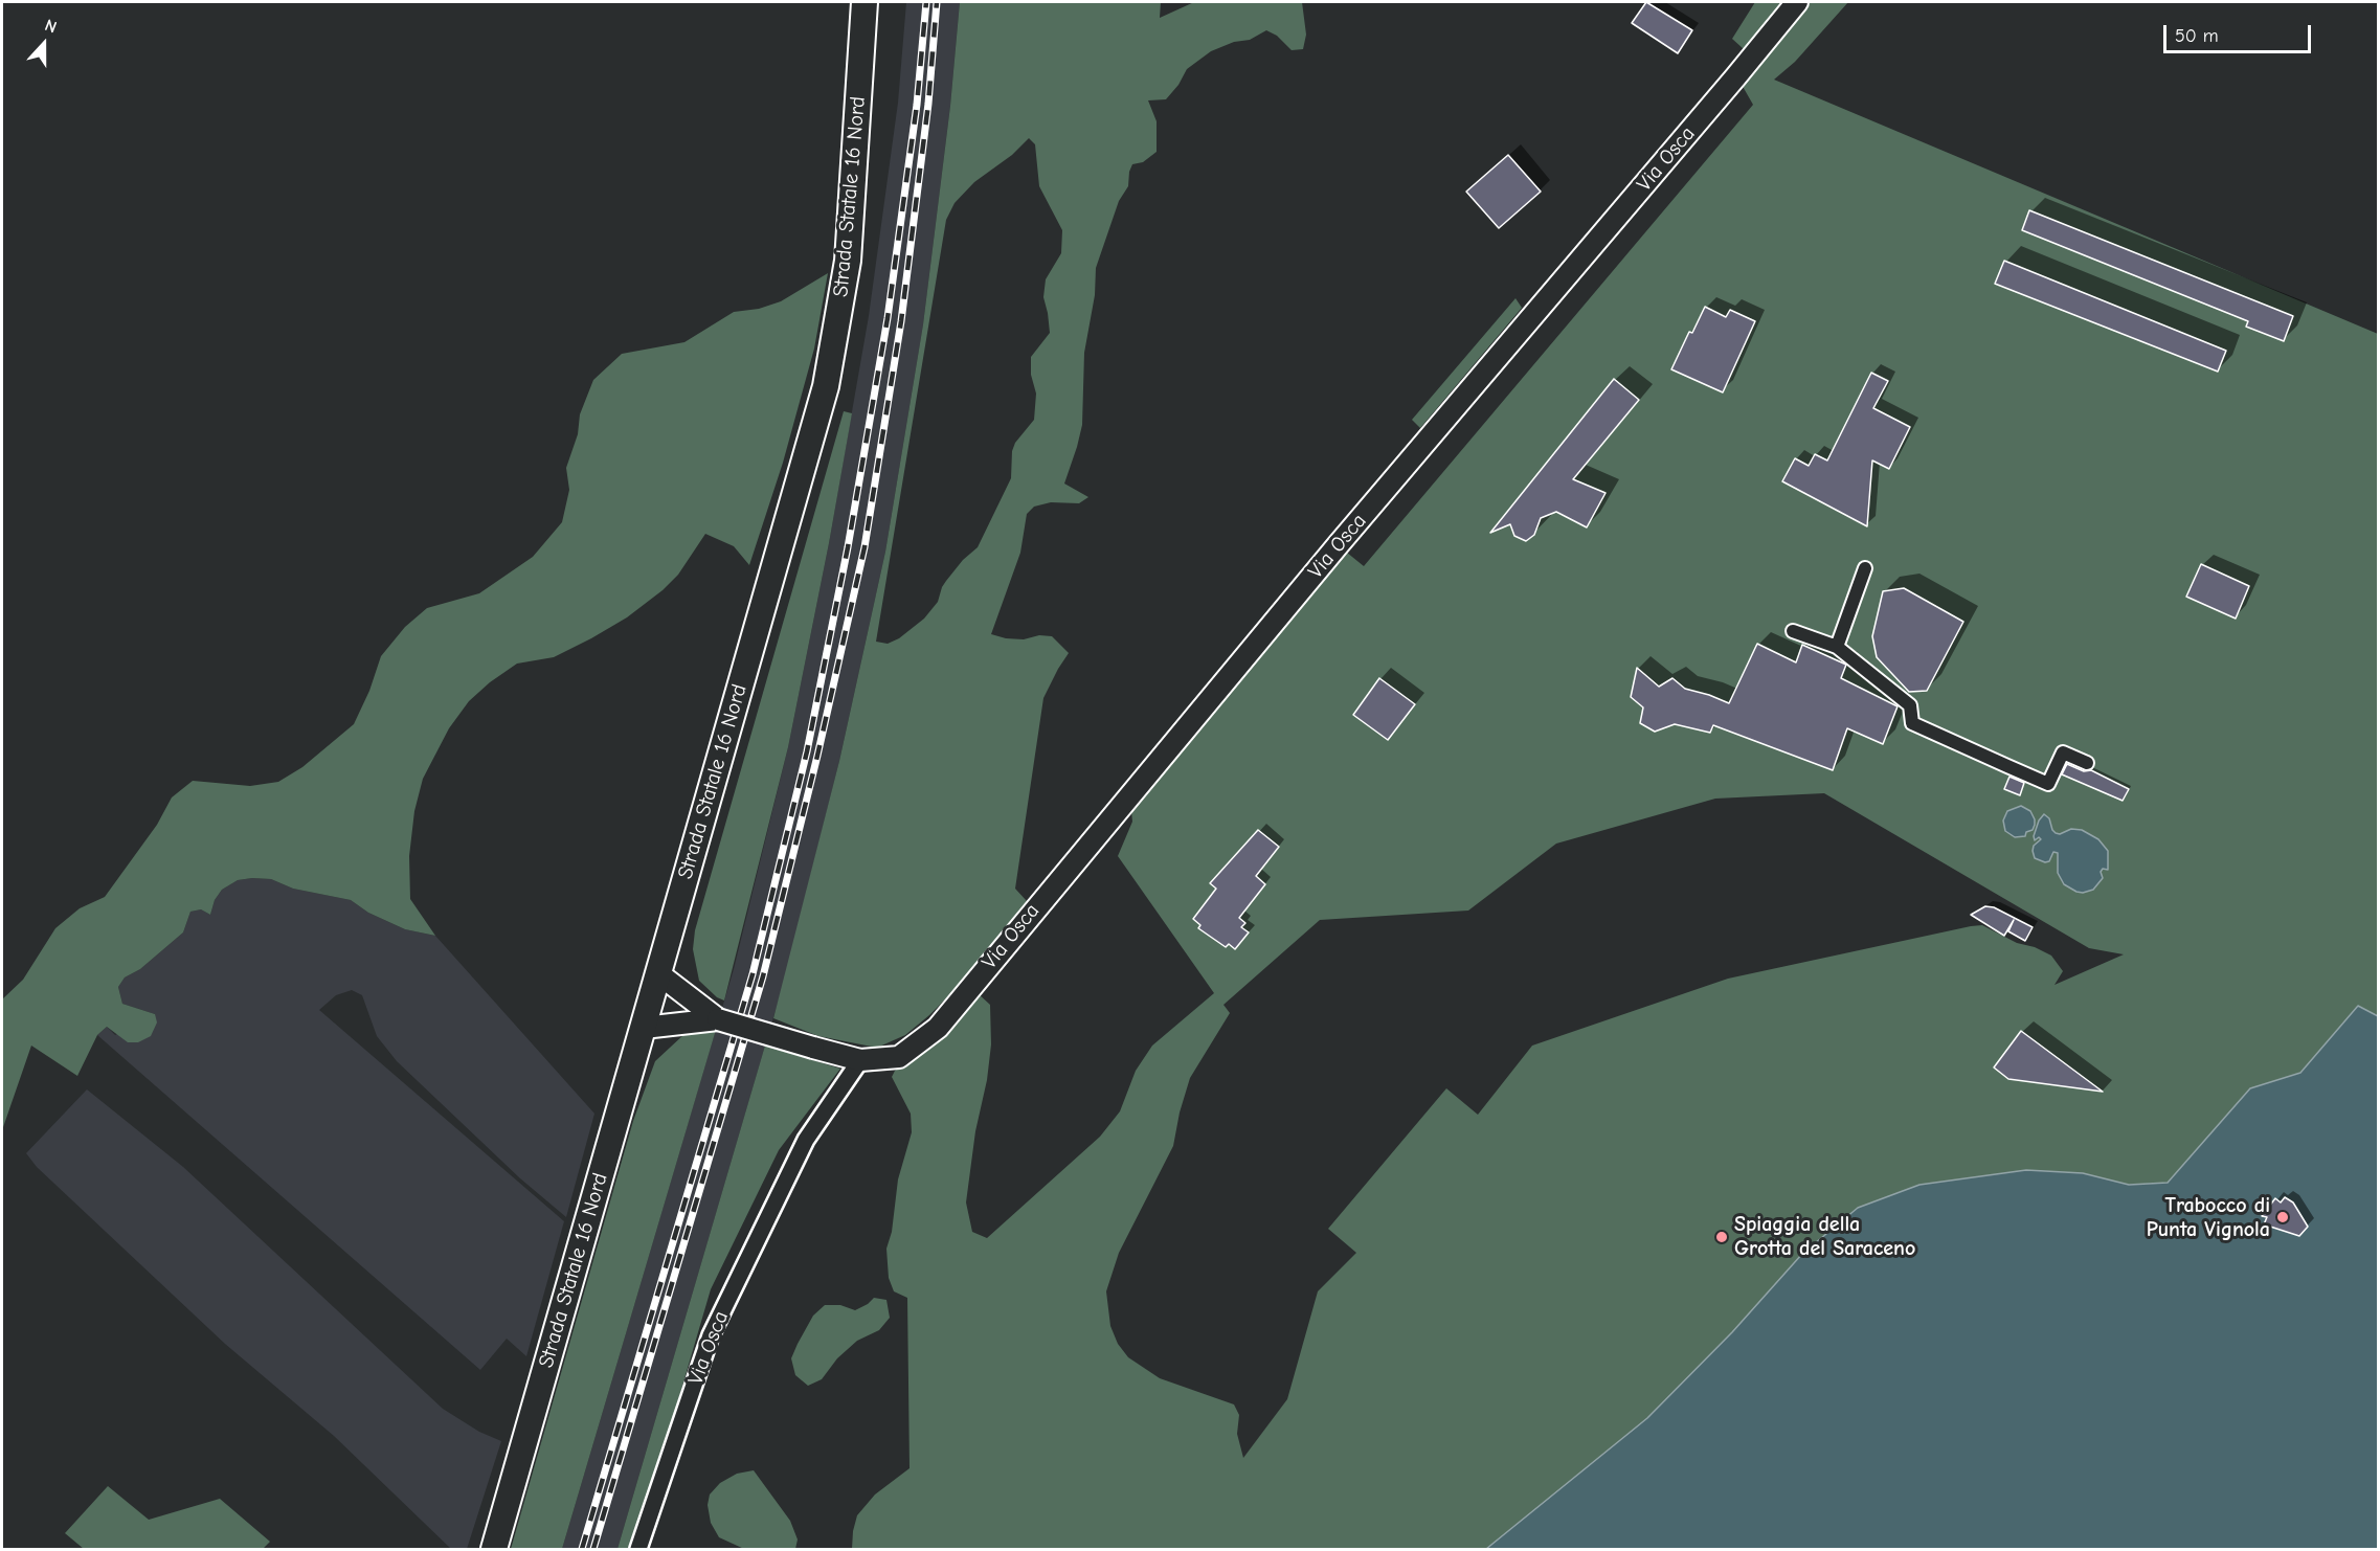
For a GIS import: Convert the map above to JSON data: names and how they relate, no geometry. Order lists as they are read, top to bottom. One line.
{"streets":{"main road":["Strada Statale 16 Nord"],"street":["Via Osca"]},"places":["Trabocco di Punta Vignola","Spiaggia della Grotta del Saraceno"],"scale_bar":"50 m","north":"top"}
